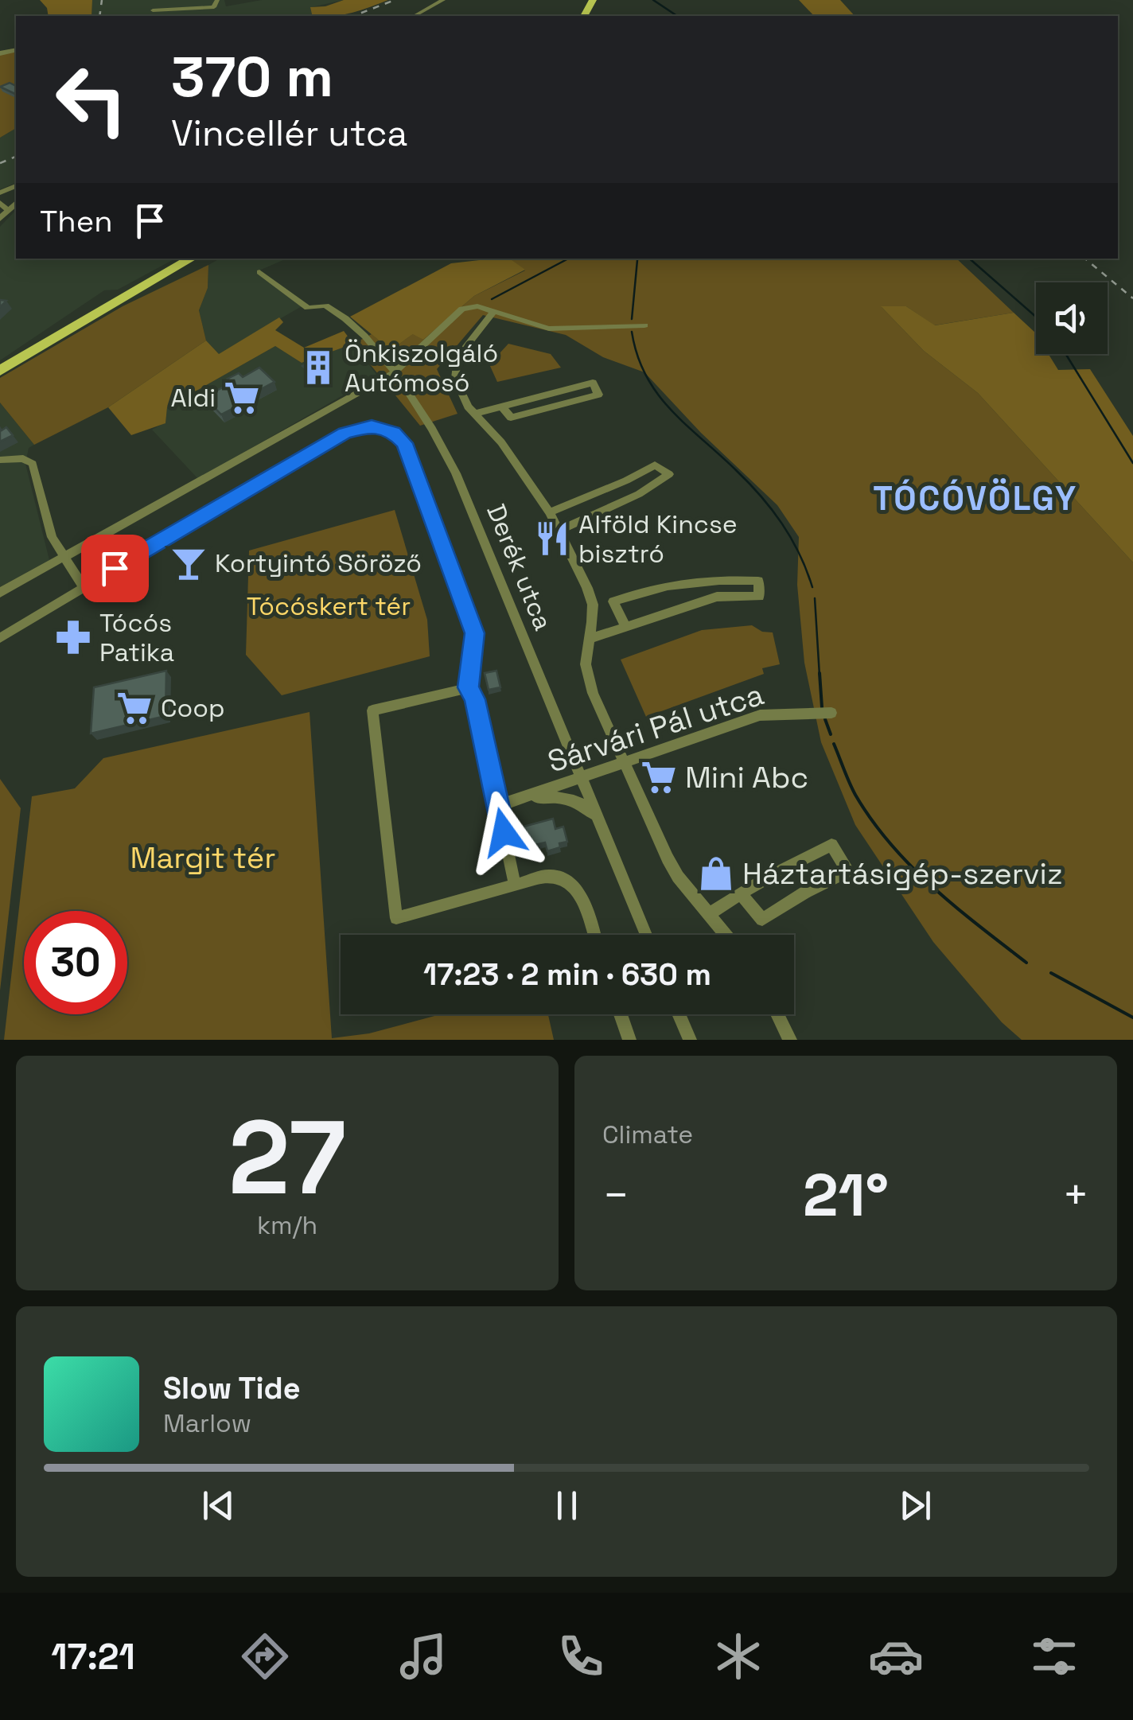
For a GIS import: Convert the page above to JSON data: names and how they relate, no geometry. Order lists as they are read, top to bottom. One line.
{"streets":{"street":["Derék utca","Sárvári Pál utca"]},"crossings":[["Derék utca","Sárvári Pál utca"]],"districts":["TÓCÓVÖLGY"],"parks":["Tócóskert tér","Margit tér"],"places":{"building":["Önkiszolgáló Autómosó"],"supermarket":["Aldi","Coop","Mini Abc"],"restaurant":["Alföld Kincse bisztró"],"bar":["Kortyintó Söröző"],"pharmacy":["Tócós Patika"],"shop":["Háztartásigép-szerviz"]},"page":{"turn":["370 m","Vincellér utca"],"then":"Then","limit":"30","trip":"17:23 · 2 min · 630 m","tile":[["27","km/h"],"Climate"],"heat":["−","21°","+"],"song":["Slow Tide","Marlow"],"tabs":"17:21"}}
